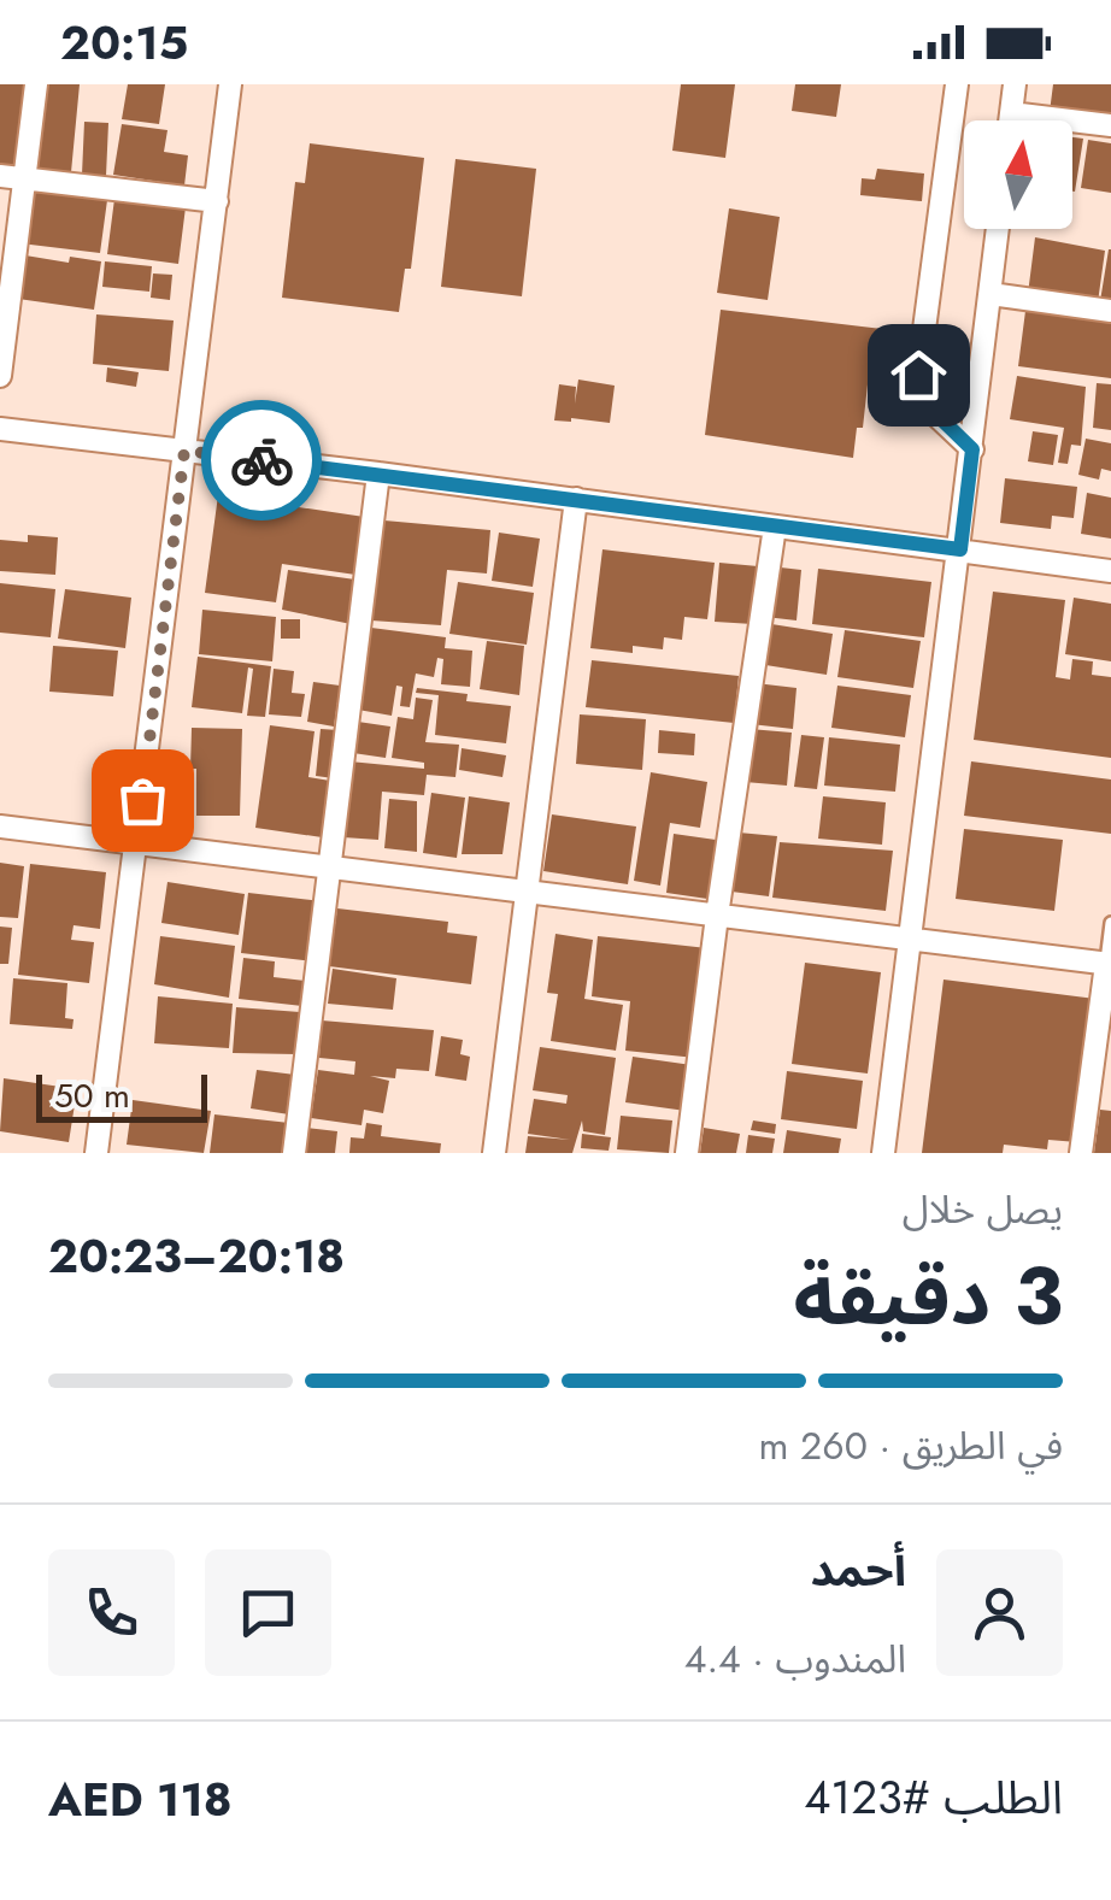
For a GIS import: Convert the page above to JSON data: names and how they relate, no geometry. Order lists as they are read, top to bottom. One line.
{"scale_bar":"50 m","north":"top","page":{"status":"20:15","scale":"50 m","heading":["3 دقيقة","يصل خلال","20:18–20:23"],"panel":["أحمد","المندوب · 4.4","الطلب #4123","AED 118"],"bar":"في الطريق · 260 m"}}
